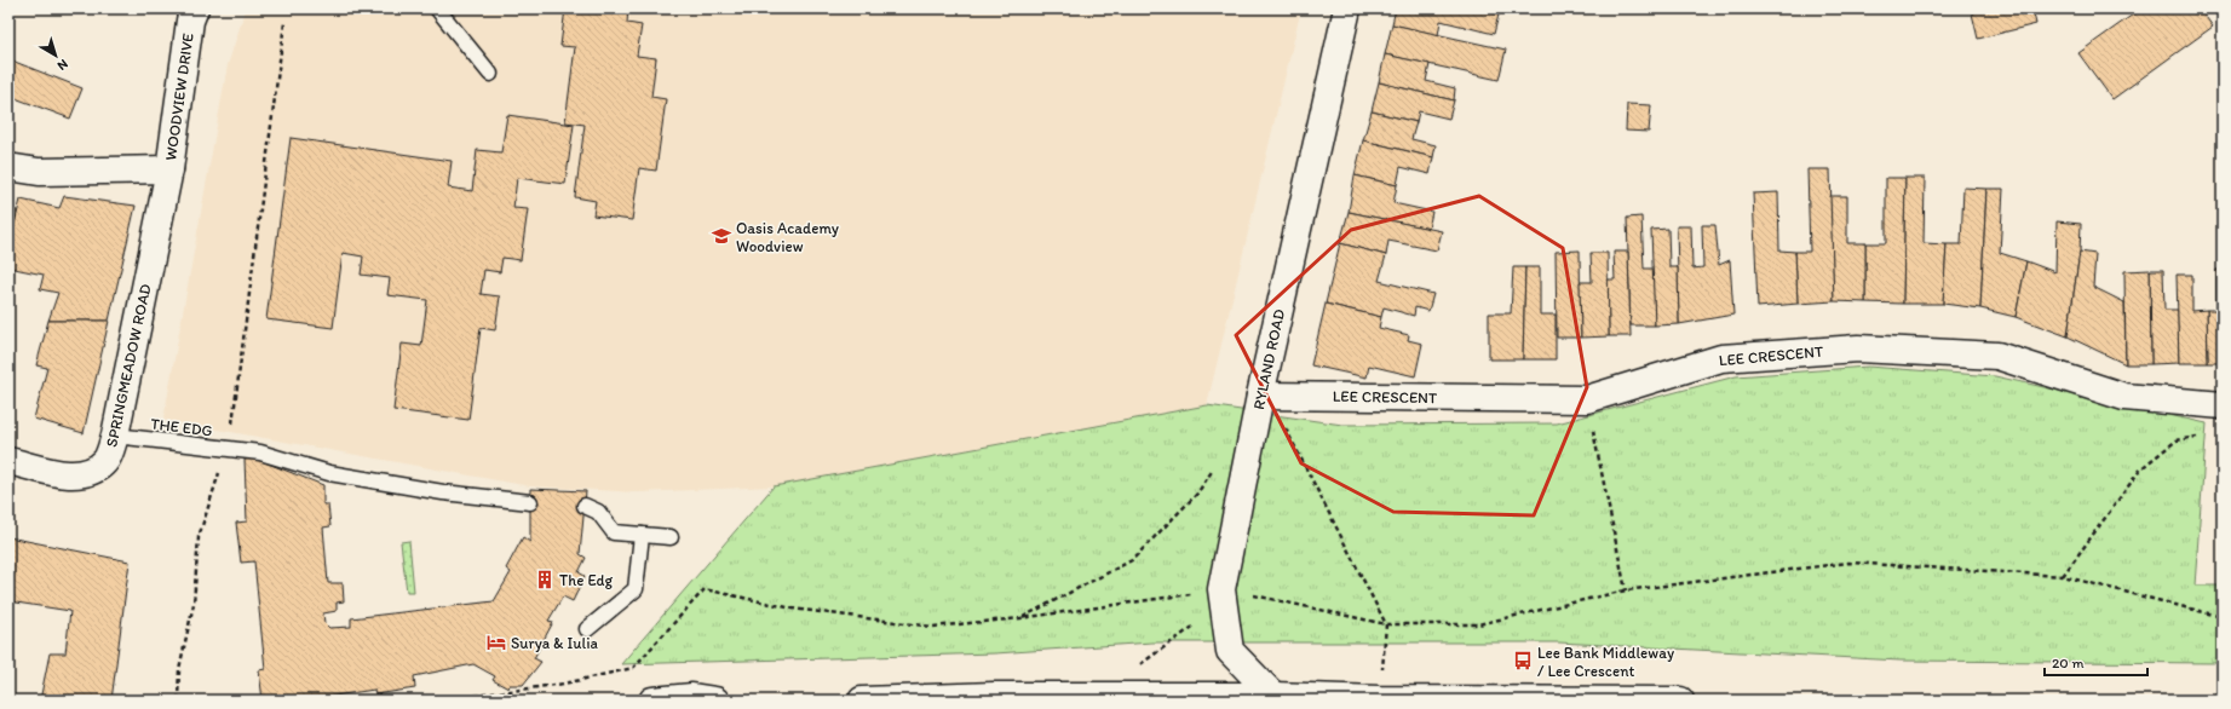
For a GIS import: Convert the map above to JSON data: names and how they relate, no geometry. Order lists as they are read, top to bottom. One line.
{"streets":{"main road":["WOODVIEW DRIVE","LEE CRESCENT","RYLAND ROAD","SPRINGMEADOW ROAD"],"lane":["THE EDG"]},"crossings":[["WOODVIEW DRIVE","SPRINGMEADOW ROAD"],["LEE CRESCENT","RYLAND ROAD"],["SPRINGMEADOW ROAD","THE EDG"]],"places":{"school or university":["Oasis Academy Woodview"],"building":["The Edg"],"hotel":["Surya & Iulia"],"bus stop":["Lee Bank Middleway / Lee Crescent"]},"scale_bar":"20 m","north":"bottom right"}
